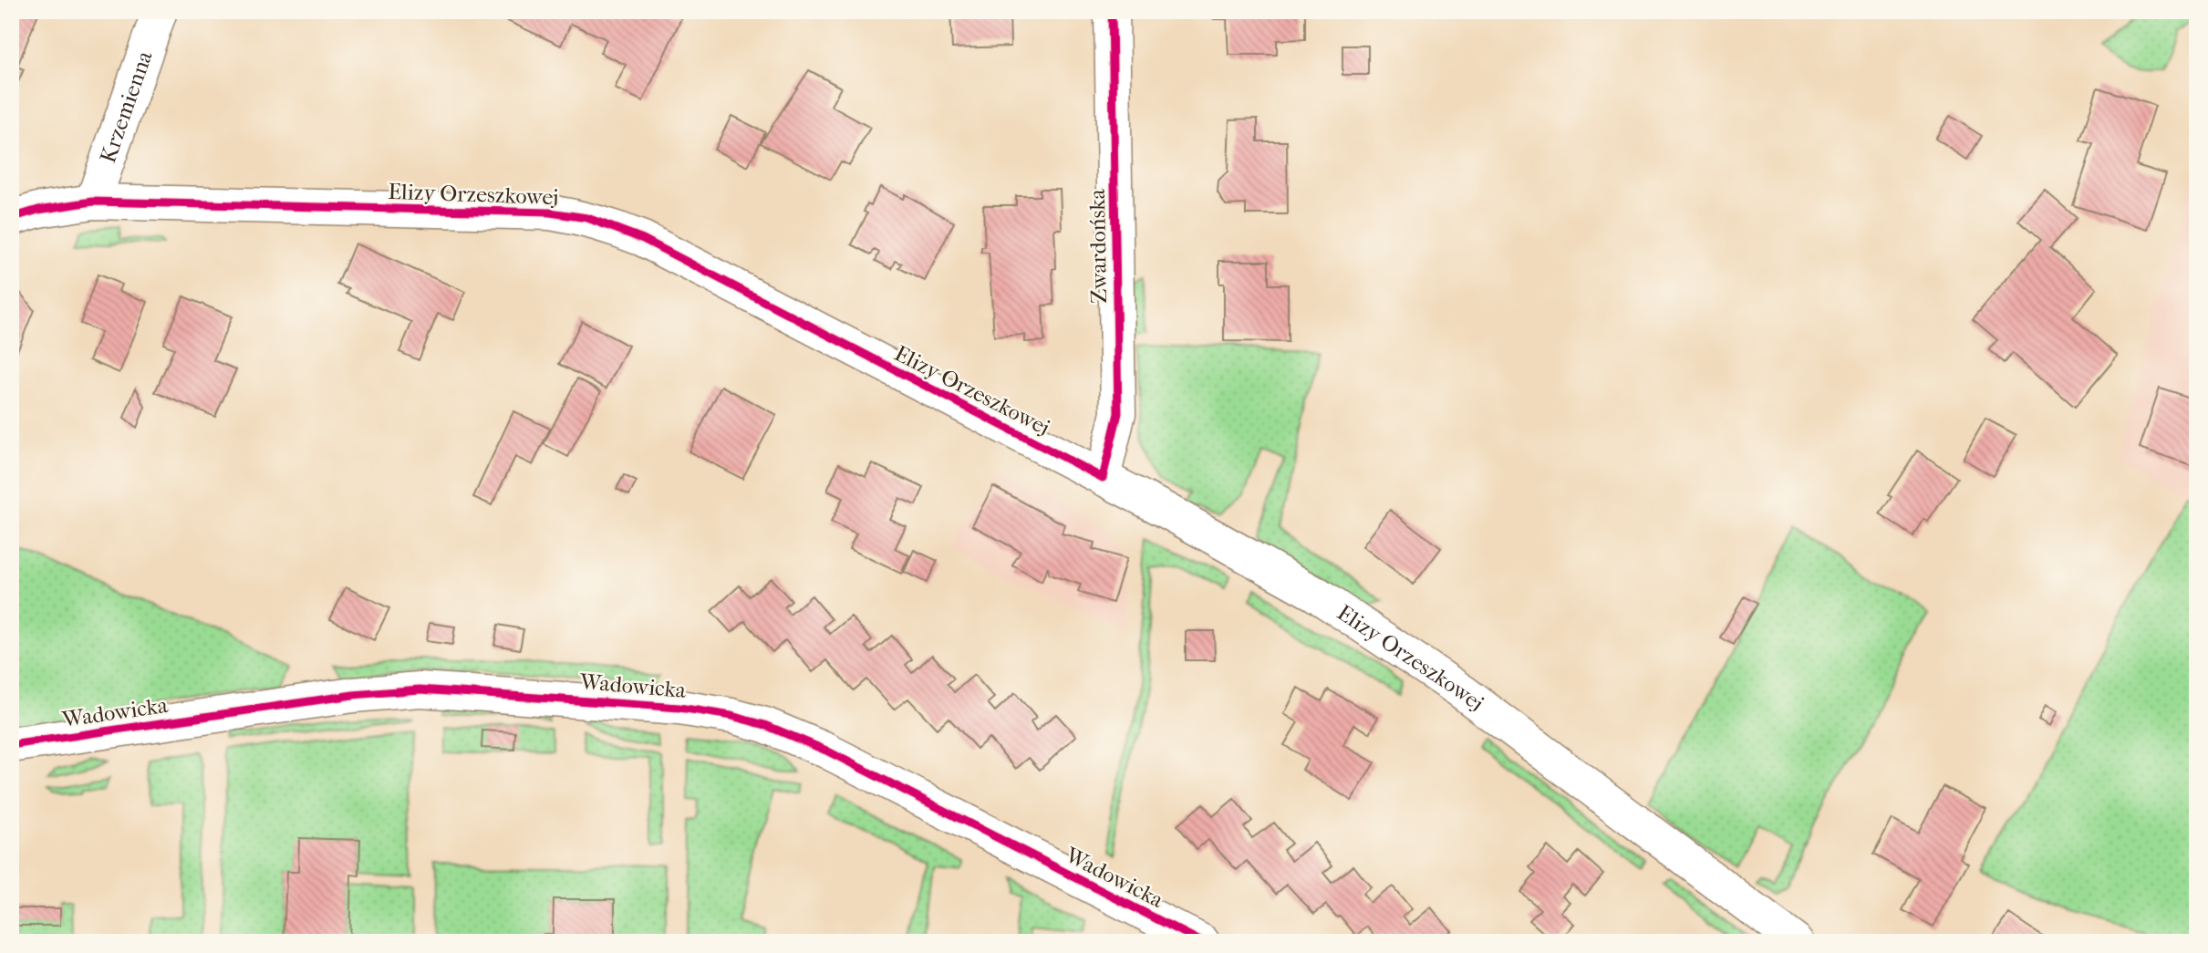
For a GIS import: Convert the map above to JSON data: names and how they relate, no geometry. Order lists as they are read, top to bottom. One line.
{"streets":{"street":["Krzemienna","Elizy Orzeszkowej","Zwardońska","Wadowicka"]},"crossings":[["Krzemienna","Elizy Orzeszkowej"],["Elizy Orzeszkowej","Zwardońska"]]}
